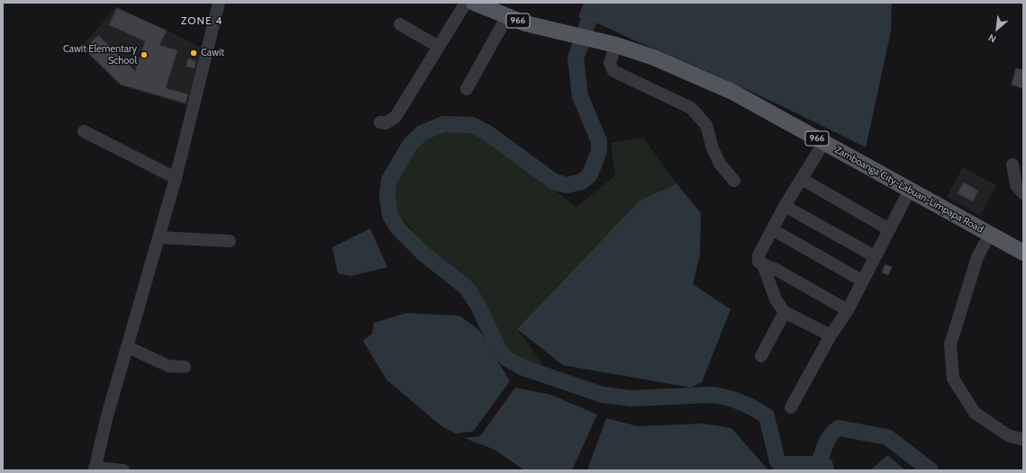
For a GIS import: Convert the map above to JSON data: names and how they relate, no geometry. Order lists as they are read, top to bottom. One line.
{"streets":{"main road":["966","Zamboanga City-Labuan-Limpapa Road"]},"districts":["ZONE 4"],"places":["Cawit","Cawit Elementary School"],"north":"bottom left"}
